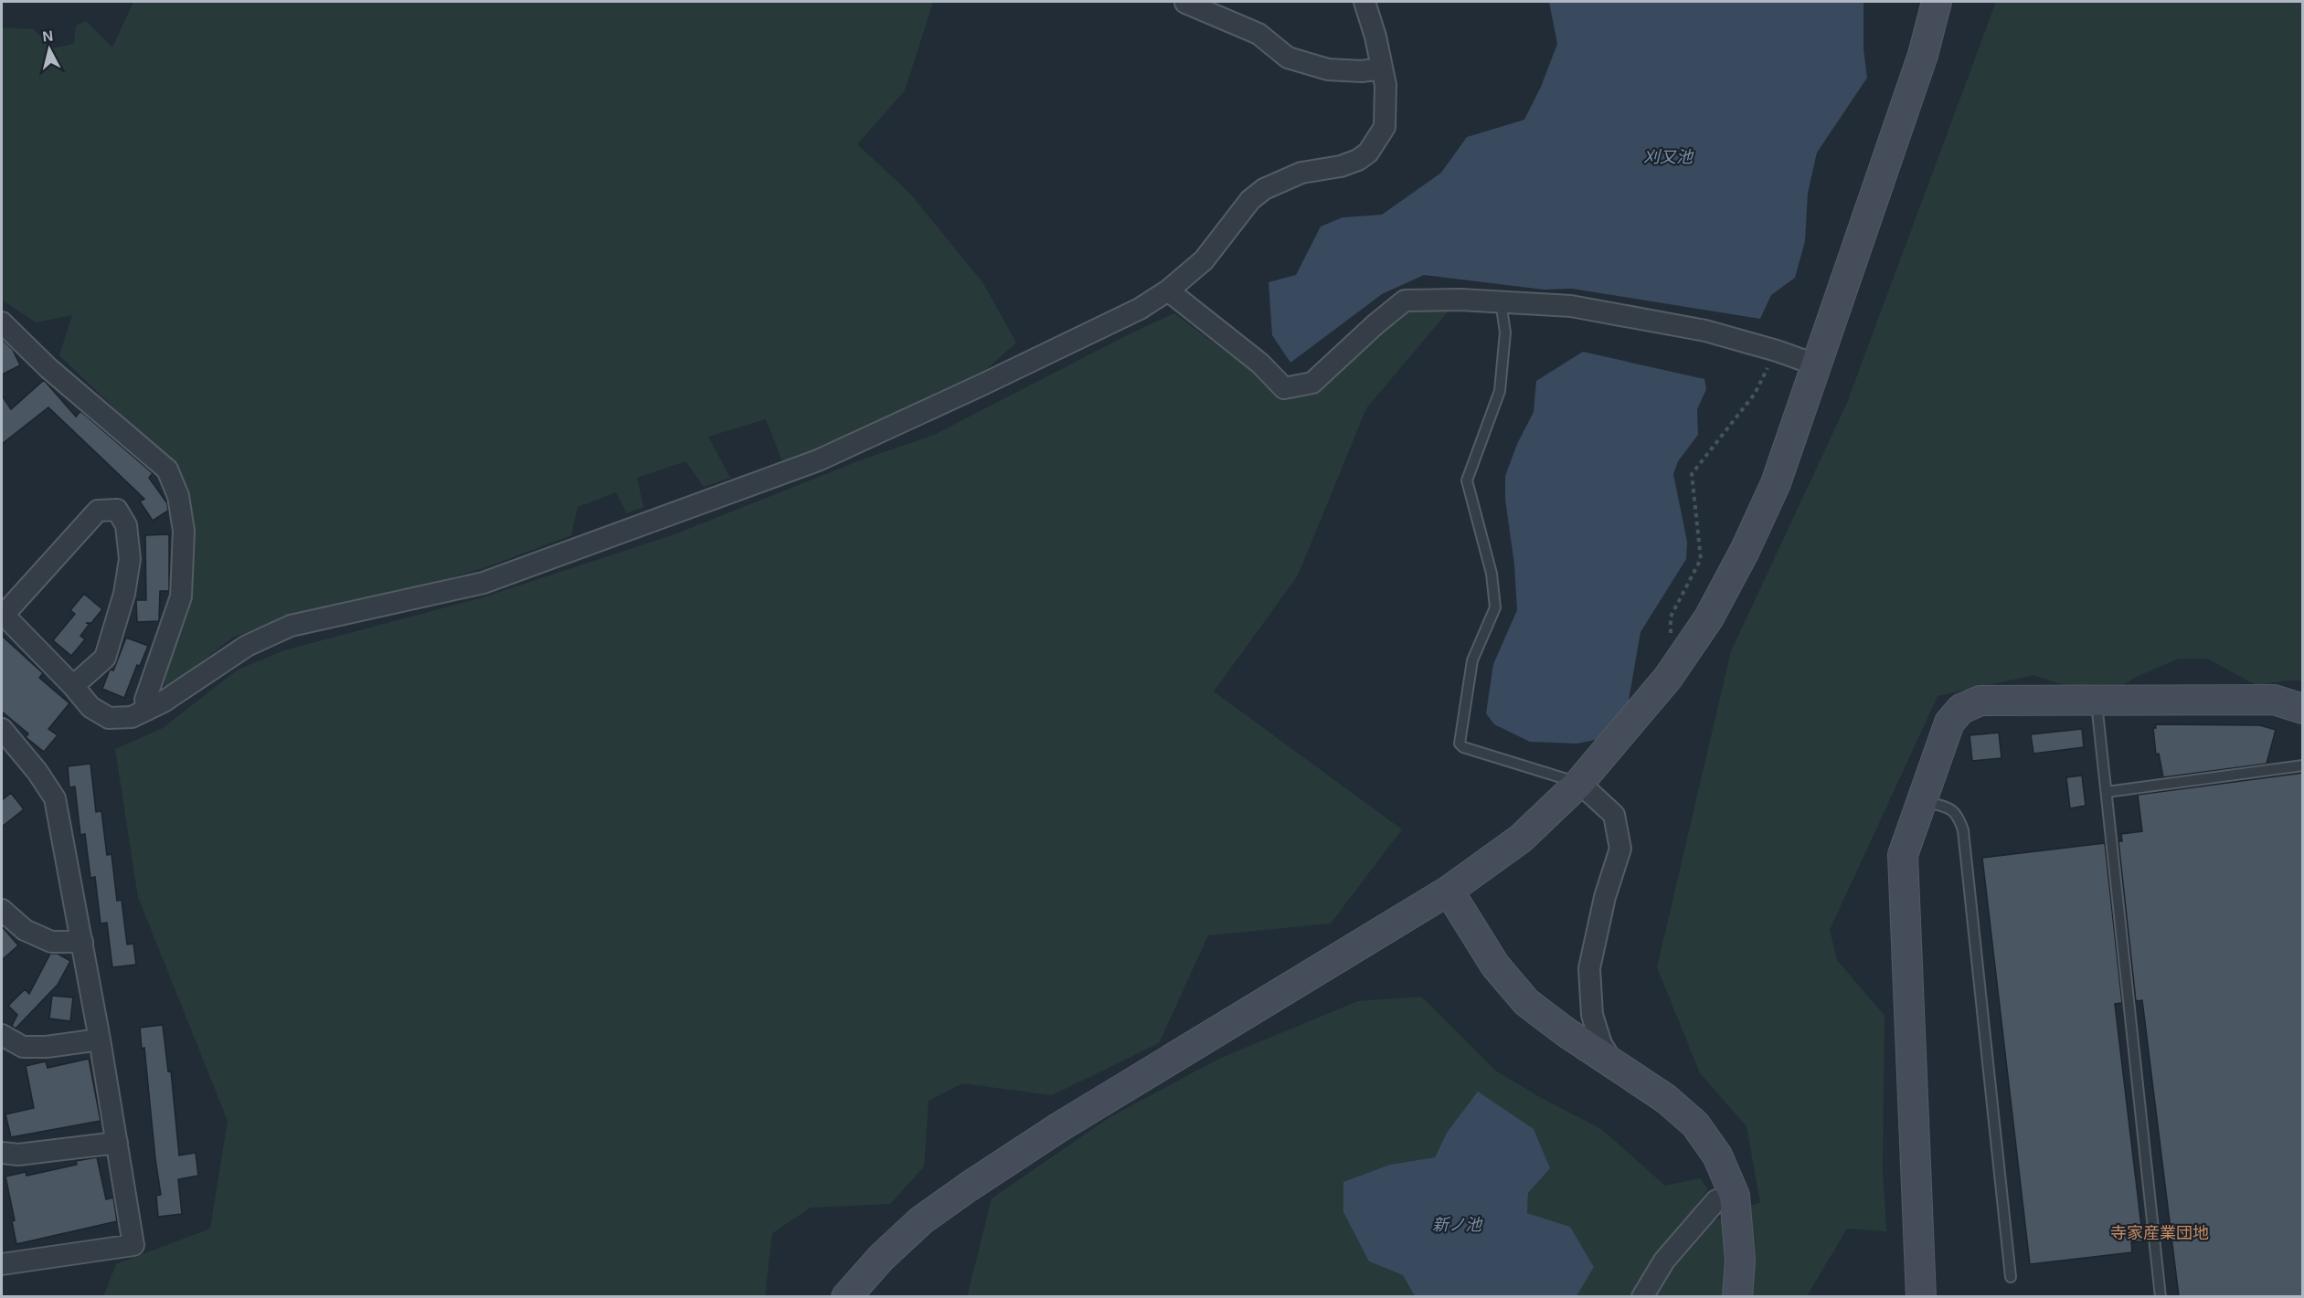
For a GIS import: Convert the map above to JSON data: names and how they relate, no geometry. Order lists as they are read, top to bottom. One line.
{"districts":["寺家産業団地"],"water":["刈又池","新ノ池"],"north":"top"}
